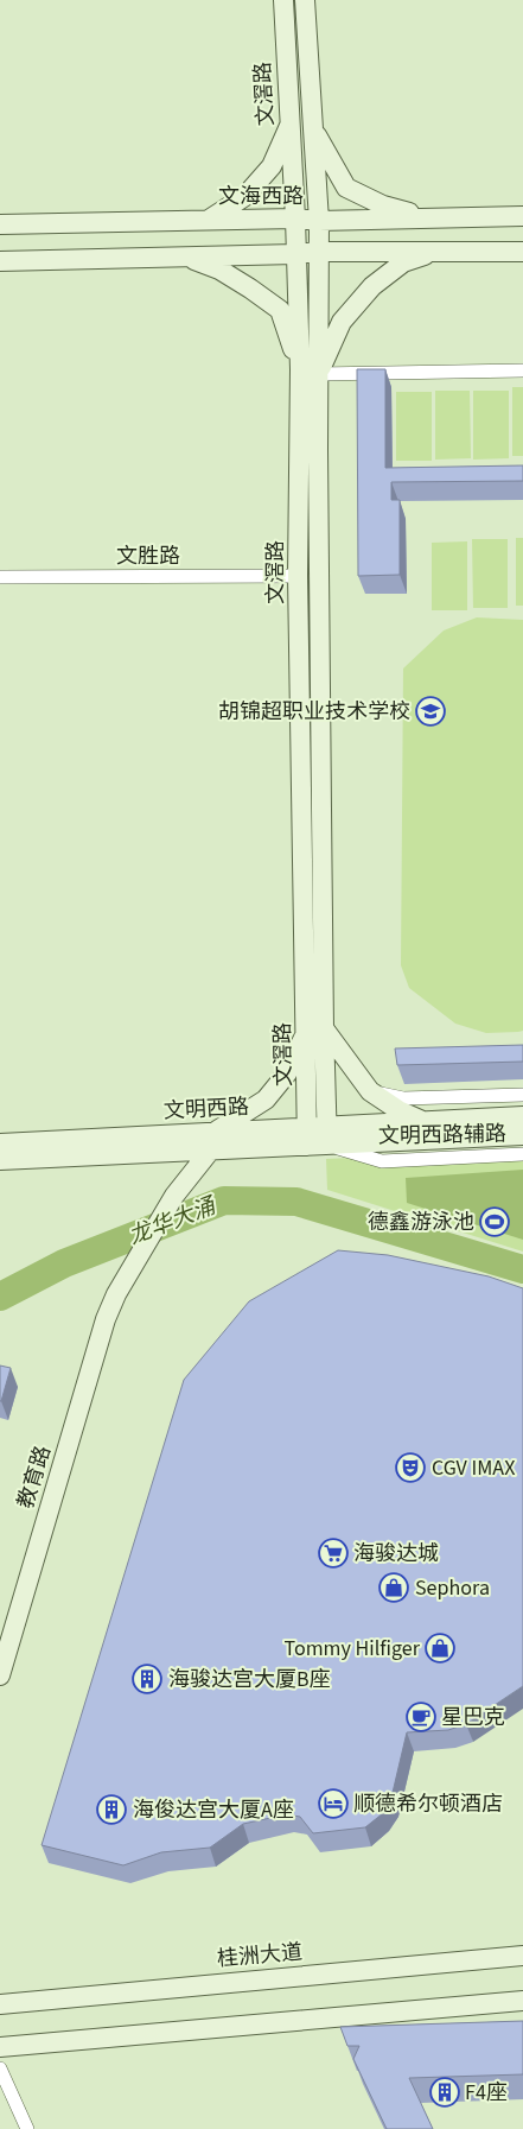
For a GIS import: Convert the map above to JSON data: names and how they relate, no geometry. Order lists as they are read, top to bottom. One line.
{"streets":{"street":["文滘路","文海西路","文胜路","文明西路","文明西路辅路","教育路","桂洲大道"]},"crossings":[["文滘路","文海西路"],["文滘路","文胜路"],["文滘路","文明西路"],["文滘路","文明西路辅路"],["文明西路","文明西路辅路"],["文明西路","教育路"]],"water":["龙华大涌"],"places":{"school or university":["胡锦超职业技术学校"],"sports":["德鑫游泳池"],"theatre":["CGV IMAX"],"supermarket":["海骏达城"],"shop":["Sephora","Tommy Hilfiger"],"building":["海骏达宫大厦B座","海俊达宫大厦A座","F4座"],"cafe":["星巴克"],"hotel":["顺德希尔顿酒店"]}}
